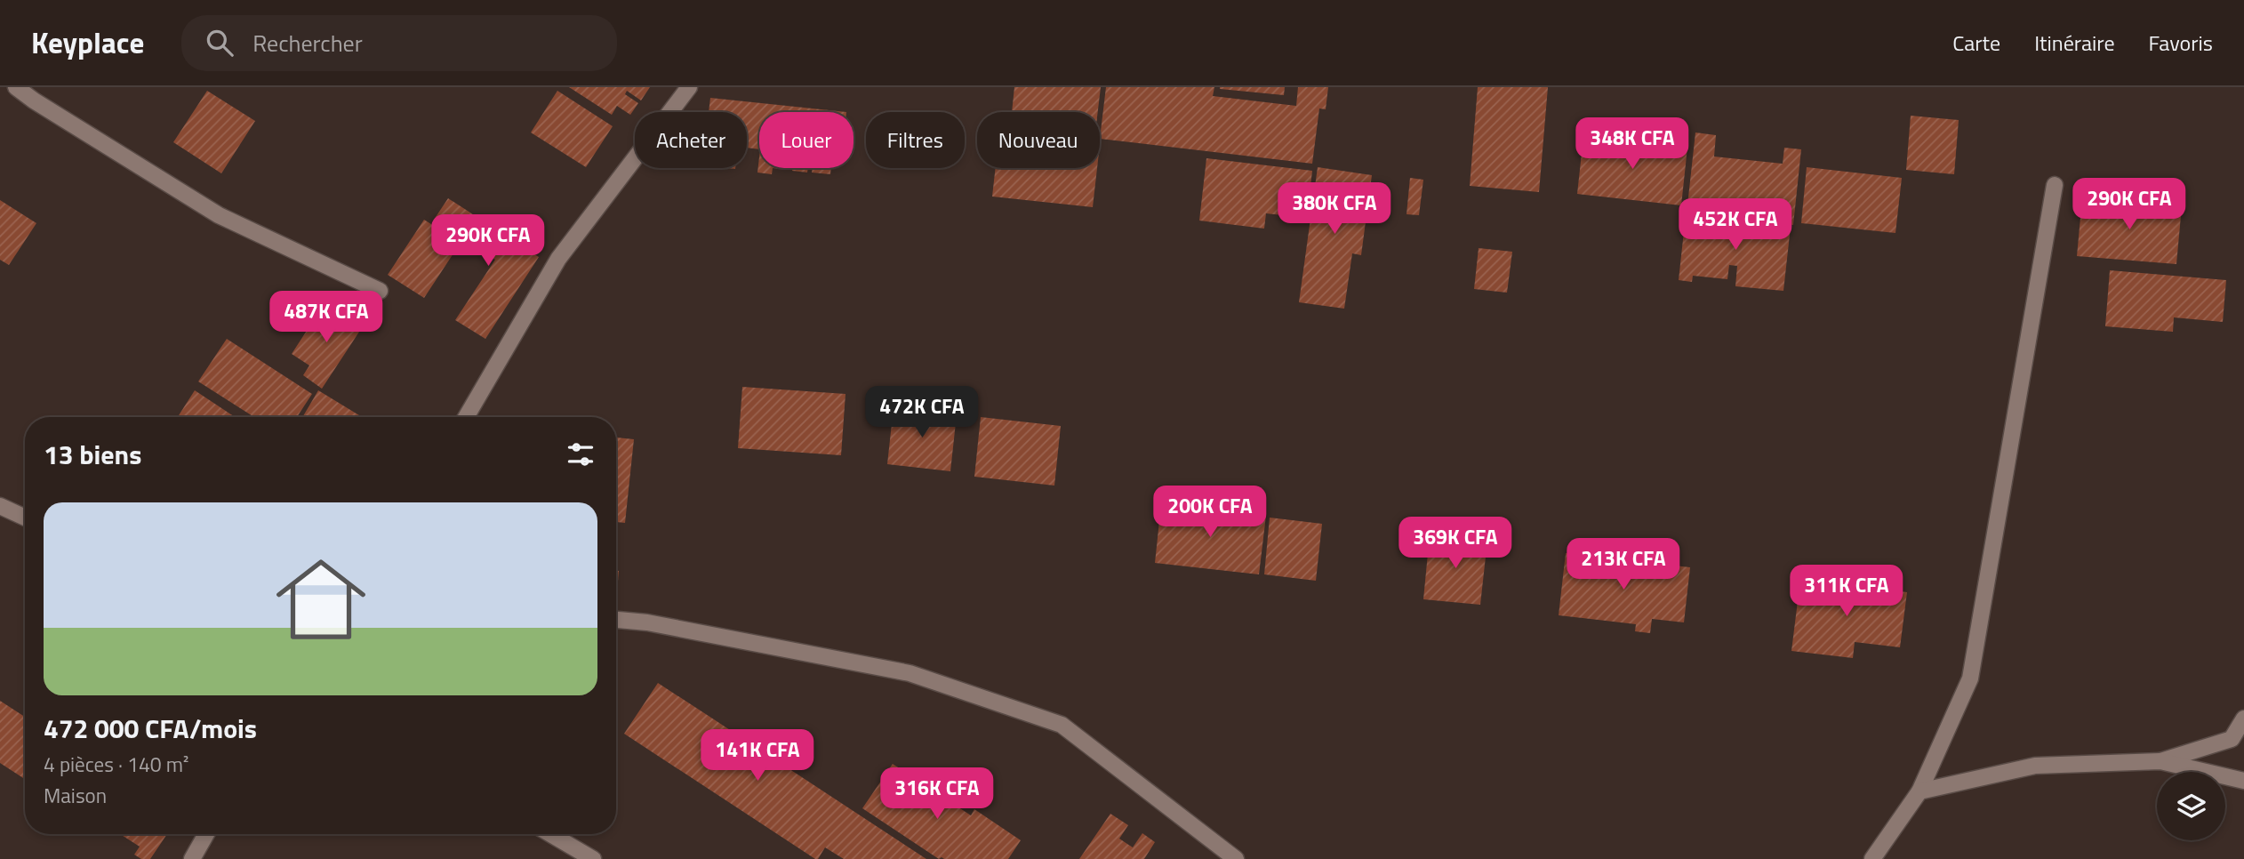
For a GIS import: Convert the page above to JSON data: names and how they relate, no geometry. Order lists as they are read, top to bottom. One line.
{"page":{"header":"Keyplace","search":"Rechercher","nav":["Carte","Itinéraire","Favoris"],"chip":["Acheter","Louer","Filtres","Nouveau"],"price":["348K CFA","290K CFA","380K CFA","452K CFA","290K CFA","487K CFA","472K CFA","200K CFA","369K CFA","213K CFA","311K CFA","141K CFA","316K CFA"],"heading":"13 biens","list":[{"name":"472 000 CFA/mois","note":"4 pièces · 140 m² · Maison"}]}}
